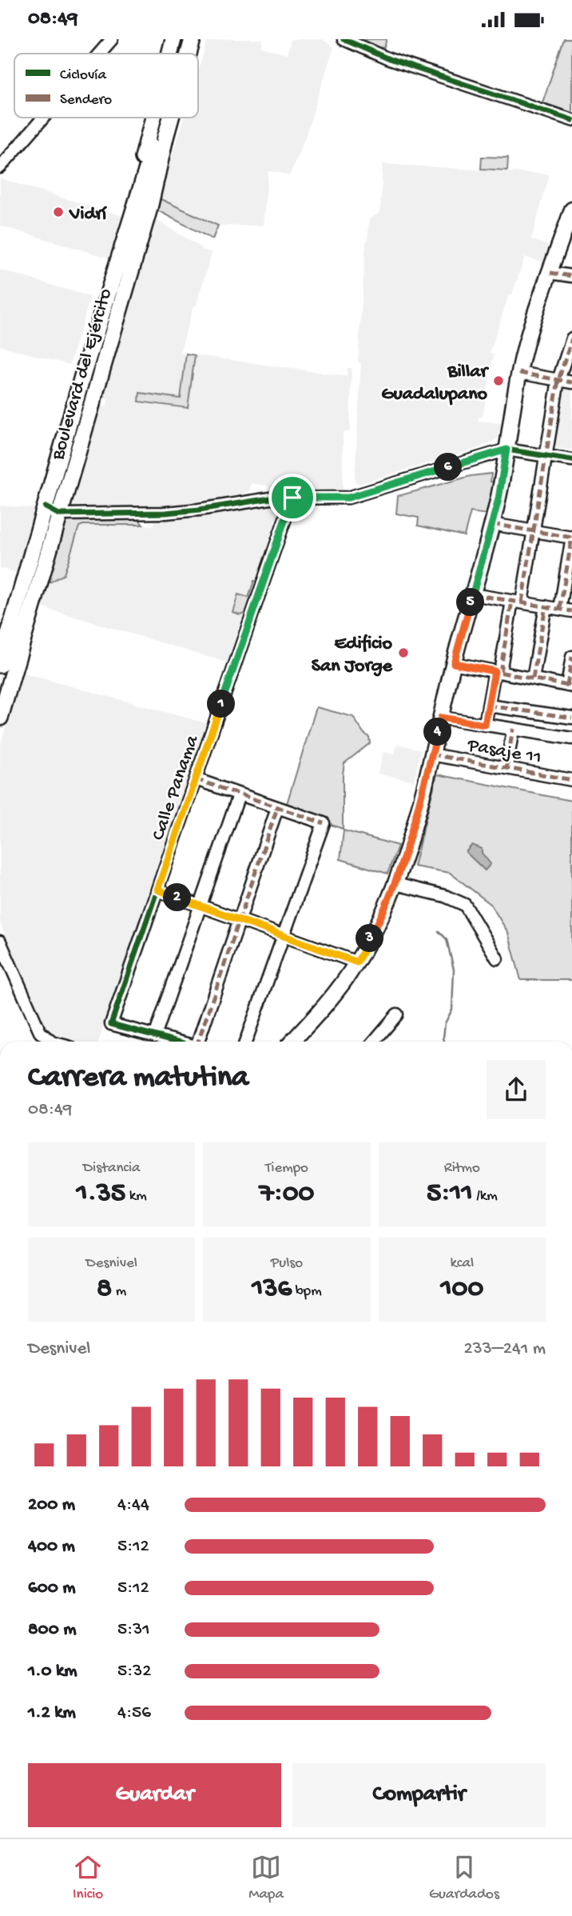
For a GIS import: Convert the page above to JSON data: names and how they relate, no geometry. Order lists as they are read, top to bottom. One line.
{"streets":{"highway":["Boulevard del Ejército"],"street":["Pasaje 11","Calle Panama"]},"places":["Vidrí","Billar Guadalupano","Edificio San Jorge"],"legend":["Ciclovía","Sendero"],"page":{"status":"08:49","pins":["6","5","1","4","2","3"],"heading":["Carrera matutina","08:49"],"stats":[["Distancia","1.35 km"],["Tiempo","7:00"],["Ritmo","5:11 /km"],["Desnivel","8 m"],["Pulso","136 bpm"],["kcal","100"]],"chart":["Desnivel","233–241 m"],"list":[{"name":"200 m","note":"4:44"},{"name":"400 m","note":"5:12"},{"name":"600 m","note":"5:12"},{"name":"800 m","note":"5:31"},{"name":"1.0 km","note":"5:32"},{"name":"1.2 km","note":"4:56"}],"buttons":["Guardar","Compartir"],"tabs":["Inicio","Mapa","Guardados"]}}
